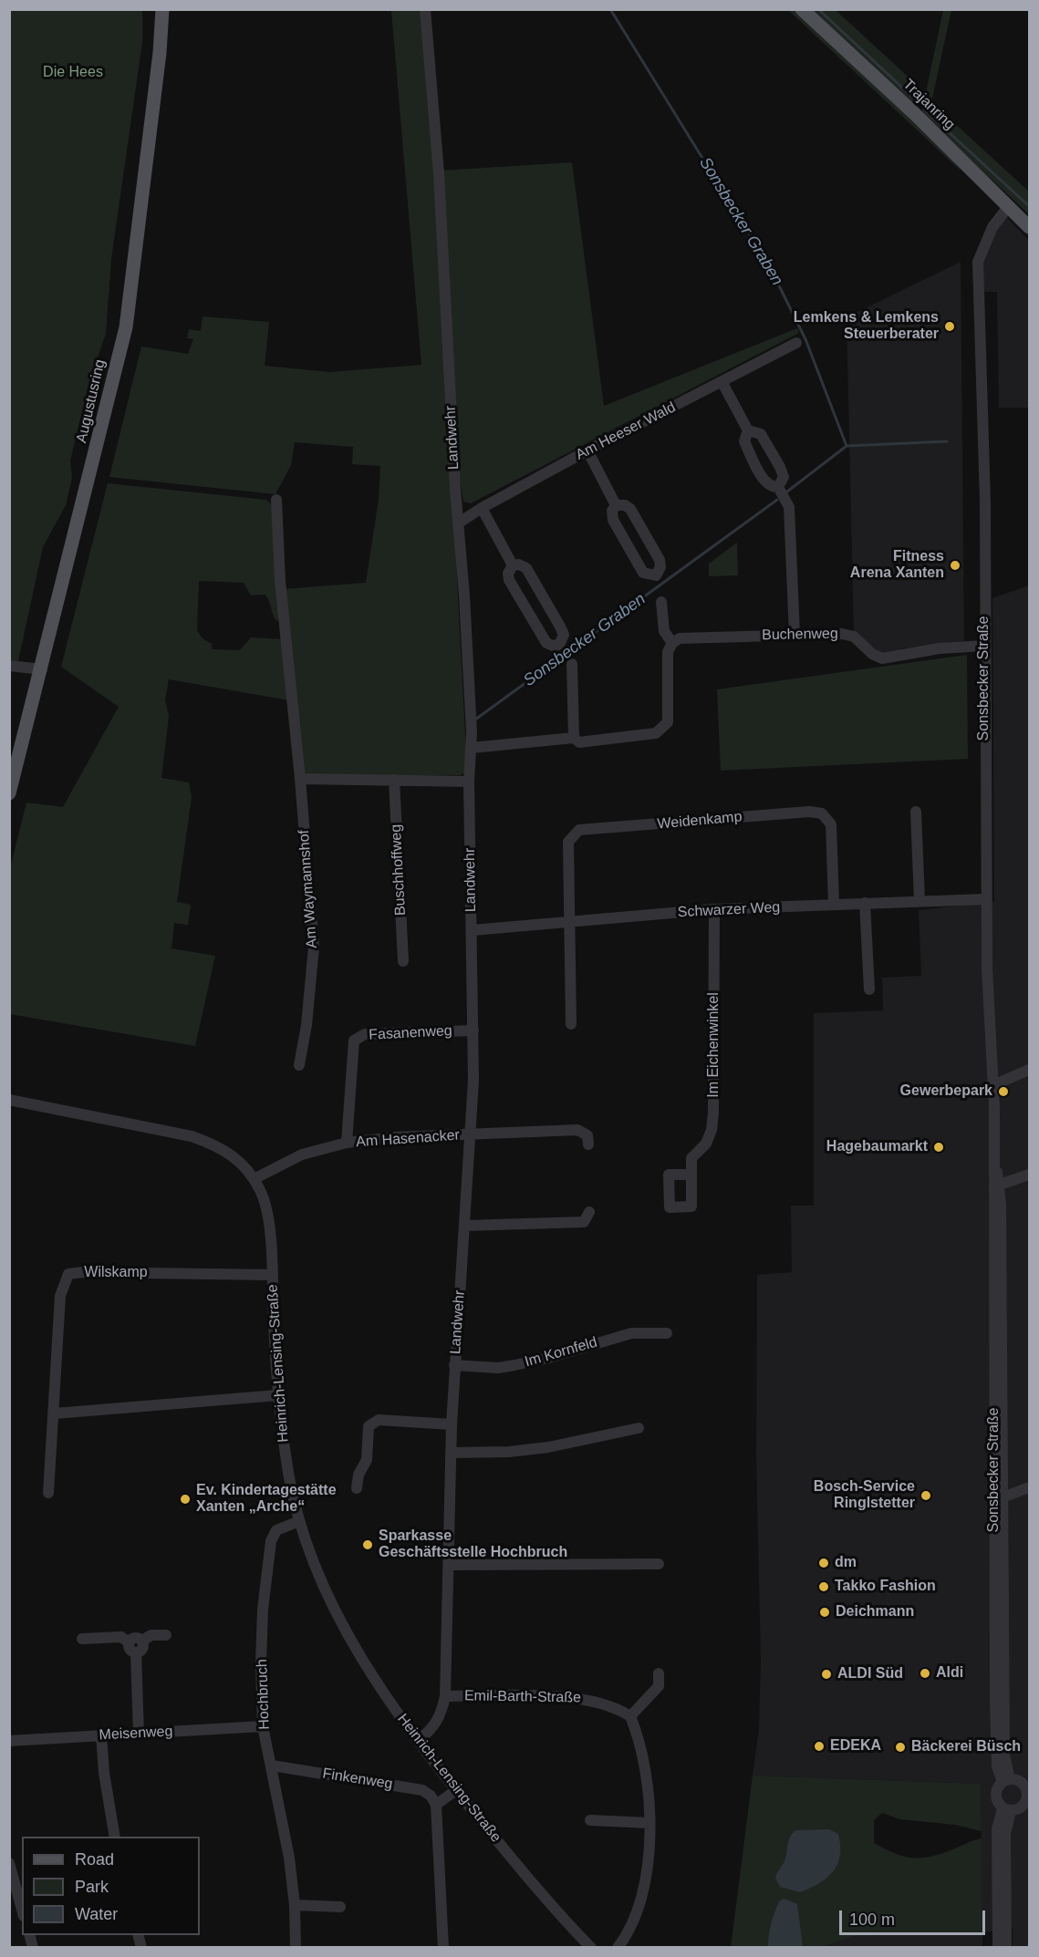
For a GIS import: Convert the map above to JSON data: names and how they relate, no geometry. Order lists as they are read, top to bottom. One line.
{"streets":{"main road":["Trajanring","Augustusring"],"street":["Am Heeser Wald","Landwehr","Buchenweg","Sonsbecker Straße","Weidenkamp","Buschhoffweg","Am Waymannshof","Schwarzer Weg","Fasanenweg","Im Eichenwinkel","Am Hasenacker","Wilskamp","Im Kornfeld","Heinrich-Lensing-Straße","Hochbruch","Emil-Barth-Straße","Meisenweg","Finkenweg"]},"crossings":[["Trajanring","Sonsbecker Straße"],["Am Heeser Wald","Landwehr"],["Landwehr","Schwarzer Weg"],["Landwehr","Fasanenweg"],["Landwehr","Am Hasenacker"],["Landwehr","Im Kornfeld"],["Landwehr","Heinrich-Lensing-Straße"],["Landwehr","Emil-Barth-Straße"],["Buchenweg","Sonsbecker Straße"],["Sonsbecker Straße","Schwarzer Weg"],["Weidenkamp","Schwarzer Weg"],["Schwarzer Weg","Im Eichenwinkel"],["Fasanenweg","Am Hasenacker"],["Am Hasenacker","Heinrich-Lensing-Straße"],["Wilskamp","Heinrich-Lensing-Straße"],["Heinrich-Lensing-Straße","Hochbruch"],["Hochbruch","Meisenweg"],["Hochbruch","Finkenweg"]],"water":["Sonsbecker Graben"],"parks":["Die Hees"],"places":["Lemkens & Lemkens Steuerberater","Fitness Arena Xanten","Gewerbepark","Hagebaumarkt","Bosch-Service Ringlstetter","Ev. Kindertagestätte Xanten „Arche“","Sparkasse Geschäftsstelle Hochbruch","dm","Takko Fashion","Deichmann","Aldi","ALDI Süd","EDEKA","Bäckerei Büsch"],"legend":["Road","Park","Water"],"scale_bar":"100 m"}
